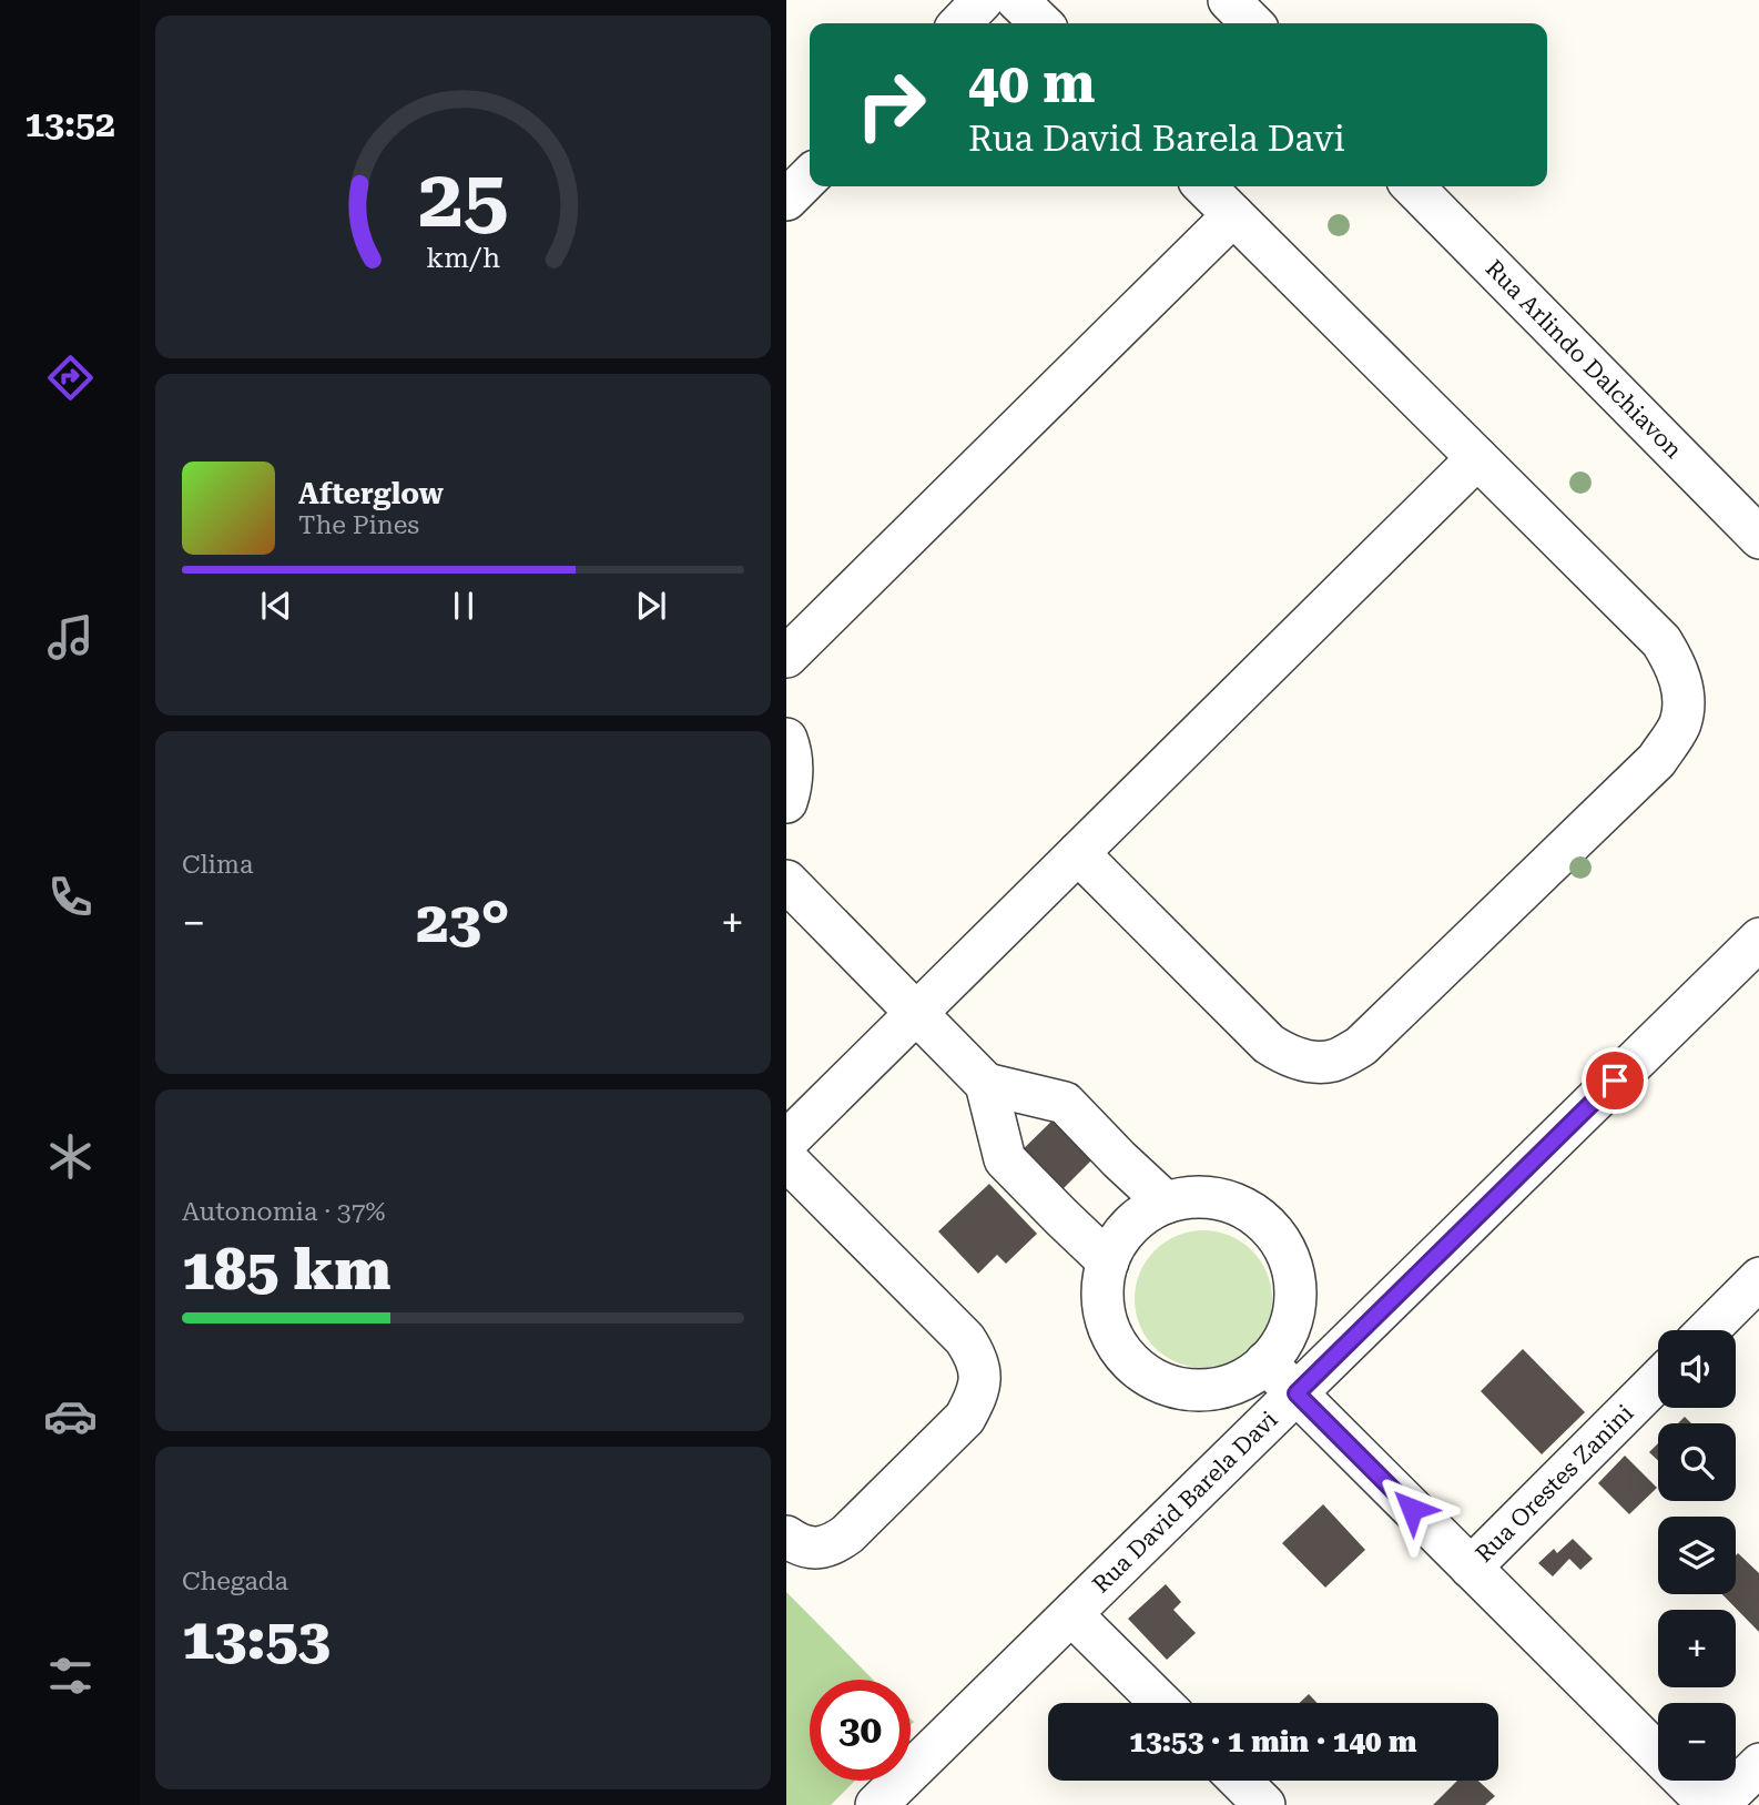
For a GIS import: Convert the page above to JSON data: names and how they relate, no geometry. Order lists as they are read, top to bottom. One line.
{"streets":{"street":["Rua Arlindo Dalchiavon","Rua Orestes Zanini","Rua David Barela Davi"]},"page":{"tabs":"13:52","turn":["40 m","Rua David Barela Davi"],"song":["Afterglow","The Pines"],"tile":["Clima",["Autonomia · 37%","185 km"],["Chegada","13:53"]],"heat":["−","23°","+"],"map_buttons":["+","−"],"limit":"30","trip":"13:53 · 1 min · 140 m","gauge":["25","km/h"]}}
